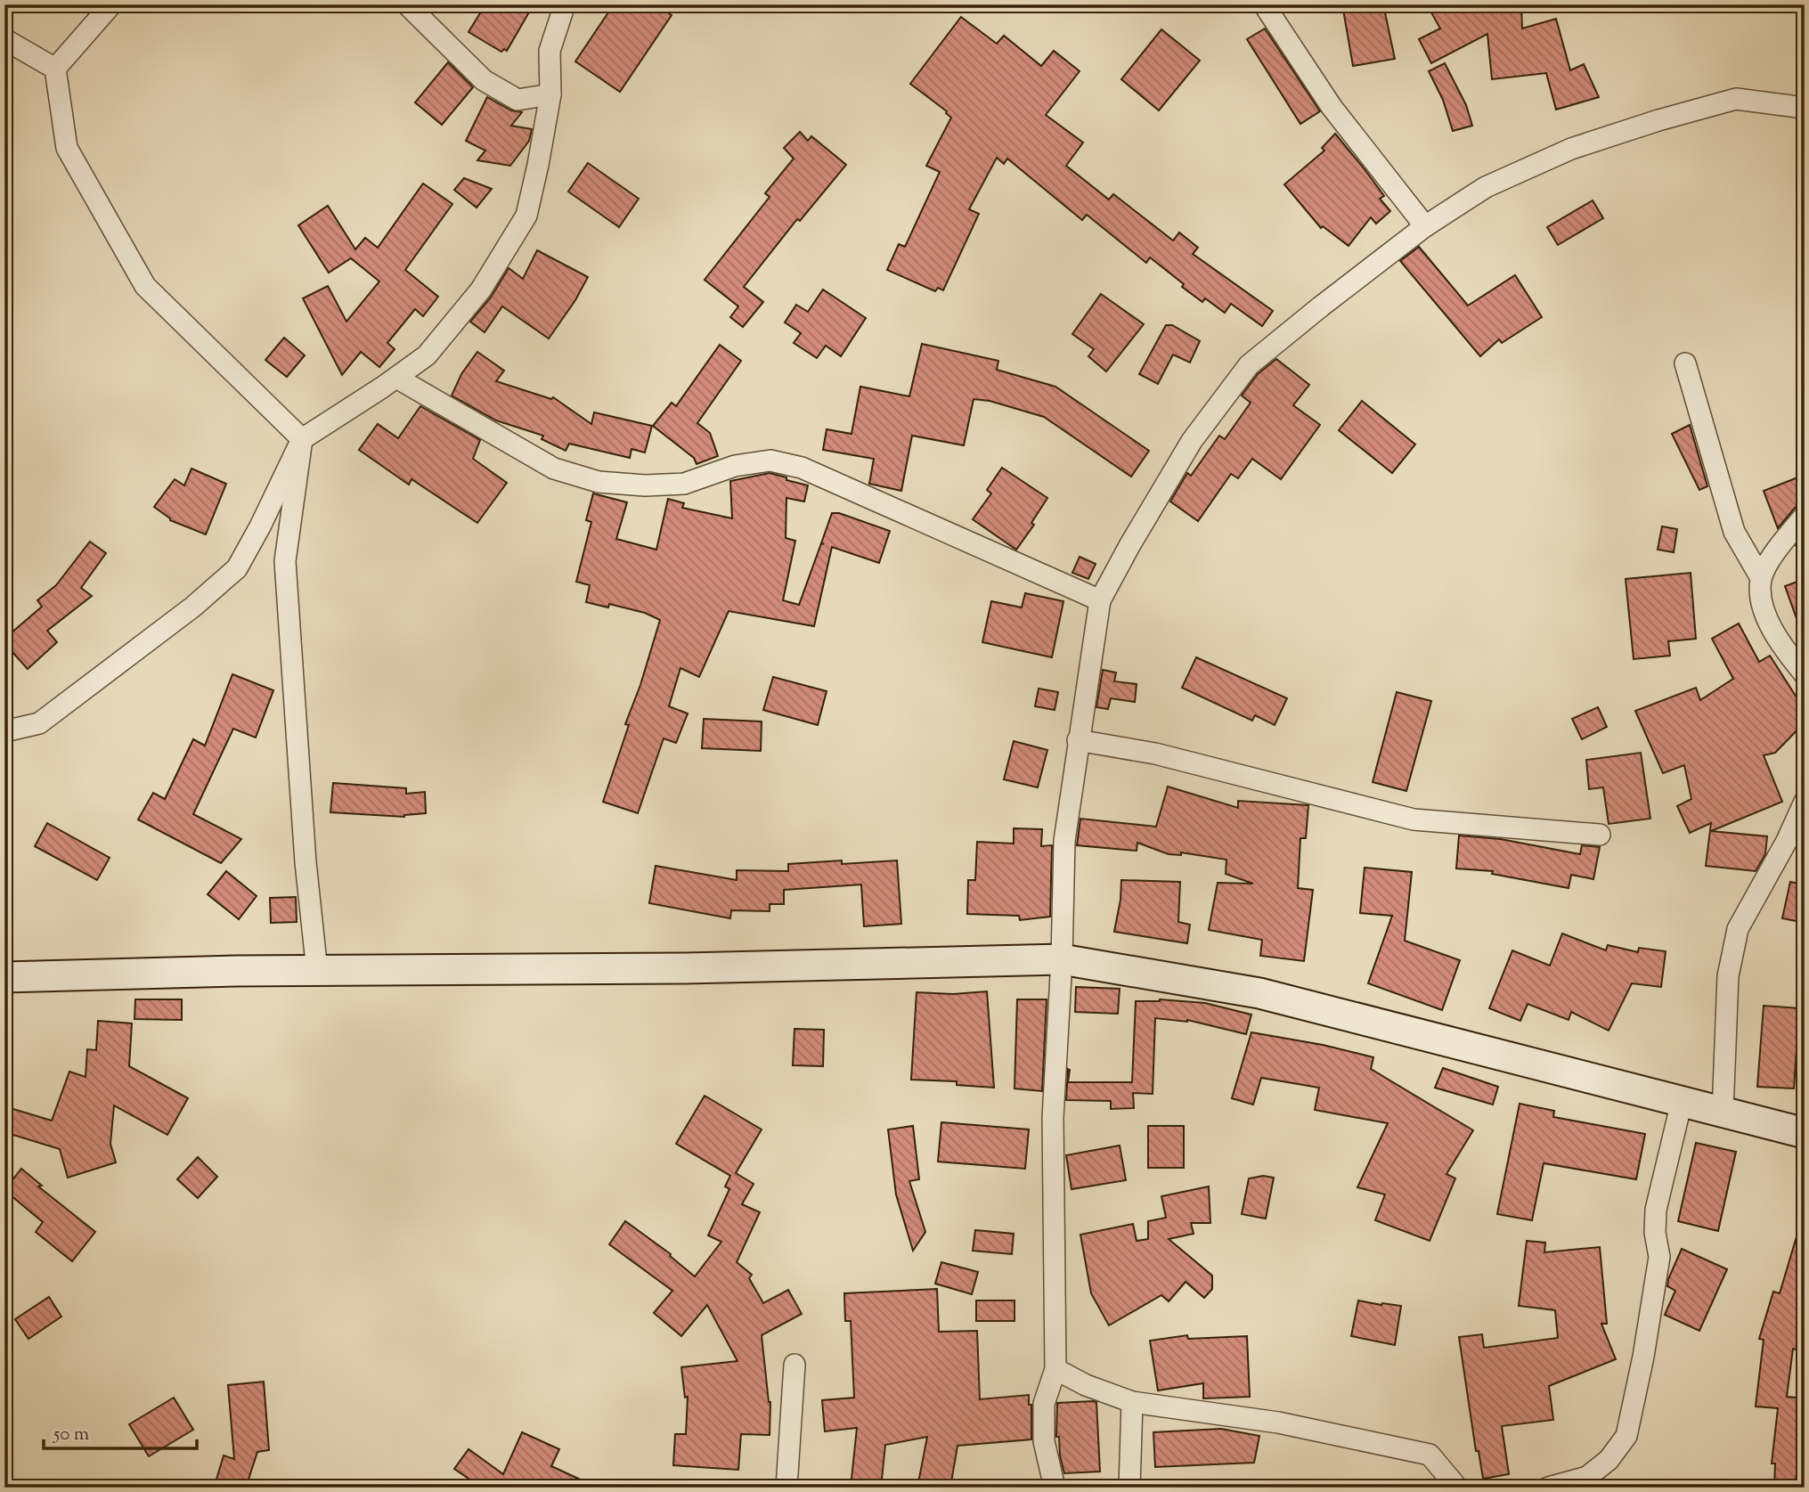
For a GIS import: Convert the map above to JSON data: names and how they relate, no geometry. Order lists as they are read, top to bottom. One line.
{"scale_bar":"50 m"}
